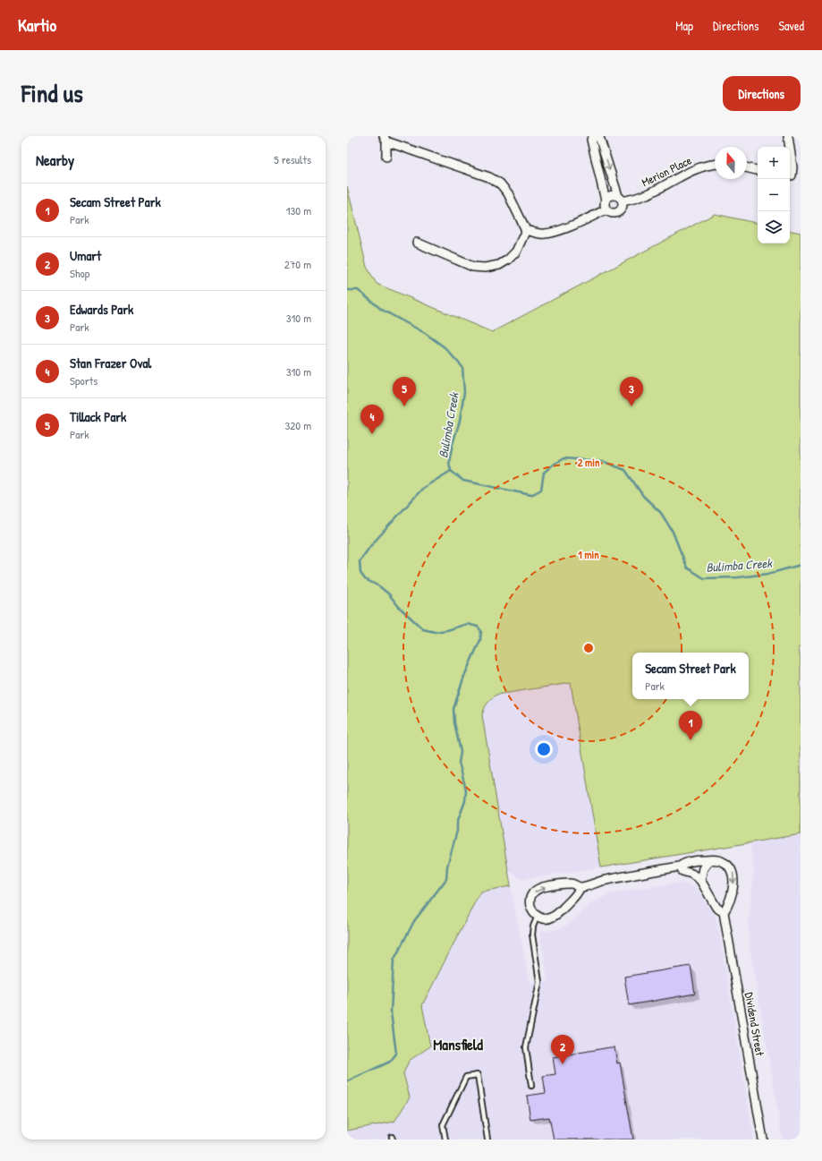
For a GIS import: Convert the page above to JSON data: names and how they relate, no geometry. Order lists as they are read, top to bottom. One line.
{"streets":{"street":["Merion Place","Dividend Street"]},"districts":["Mansfield"],"water":["Bulimba Creek"],"north":"top","page":{"header":"Kartio","nav":["Map","Directions","Saved"],"title":"Find us","buttons":"Directions","heading":["Nearby","5 results"],"map_buttons":["+","−"],"list":[{"mark":"1","name":"Secam Street Park","note":"Park","value":"130 m"},{"mark":"2","name":"Umart","note":"Shop","value":"270 m"},{"mark":"3","name":"Edwards Park","note":"Park","value":"310 m"},{"mark":"4","name":"Stan Frazer Oval","note":"Sports","value":"310 m"},{"mark":"5","name":"Tillack Park","note":"Park","value":"320 m"}],"pins":["3","5","4","1","2"],"popup":["Secam Street Park","Park"]},"rings":["2 min","1 min"]}
